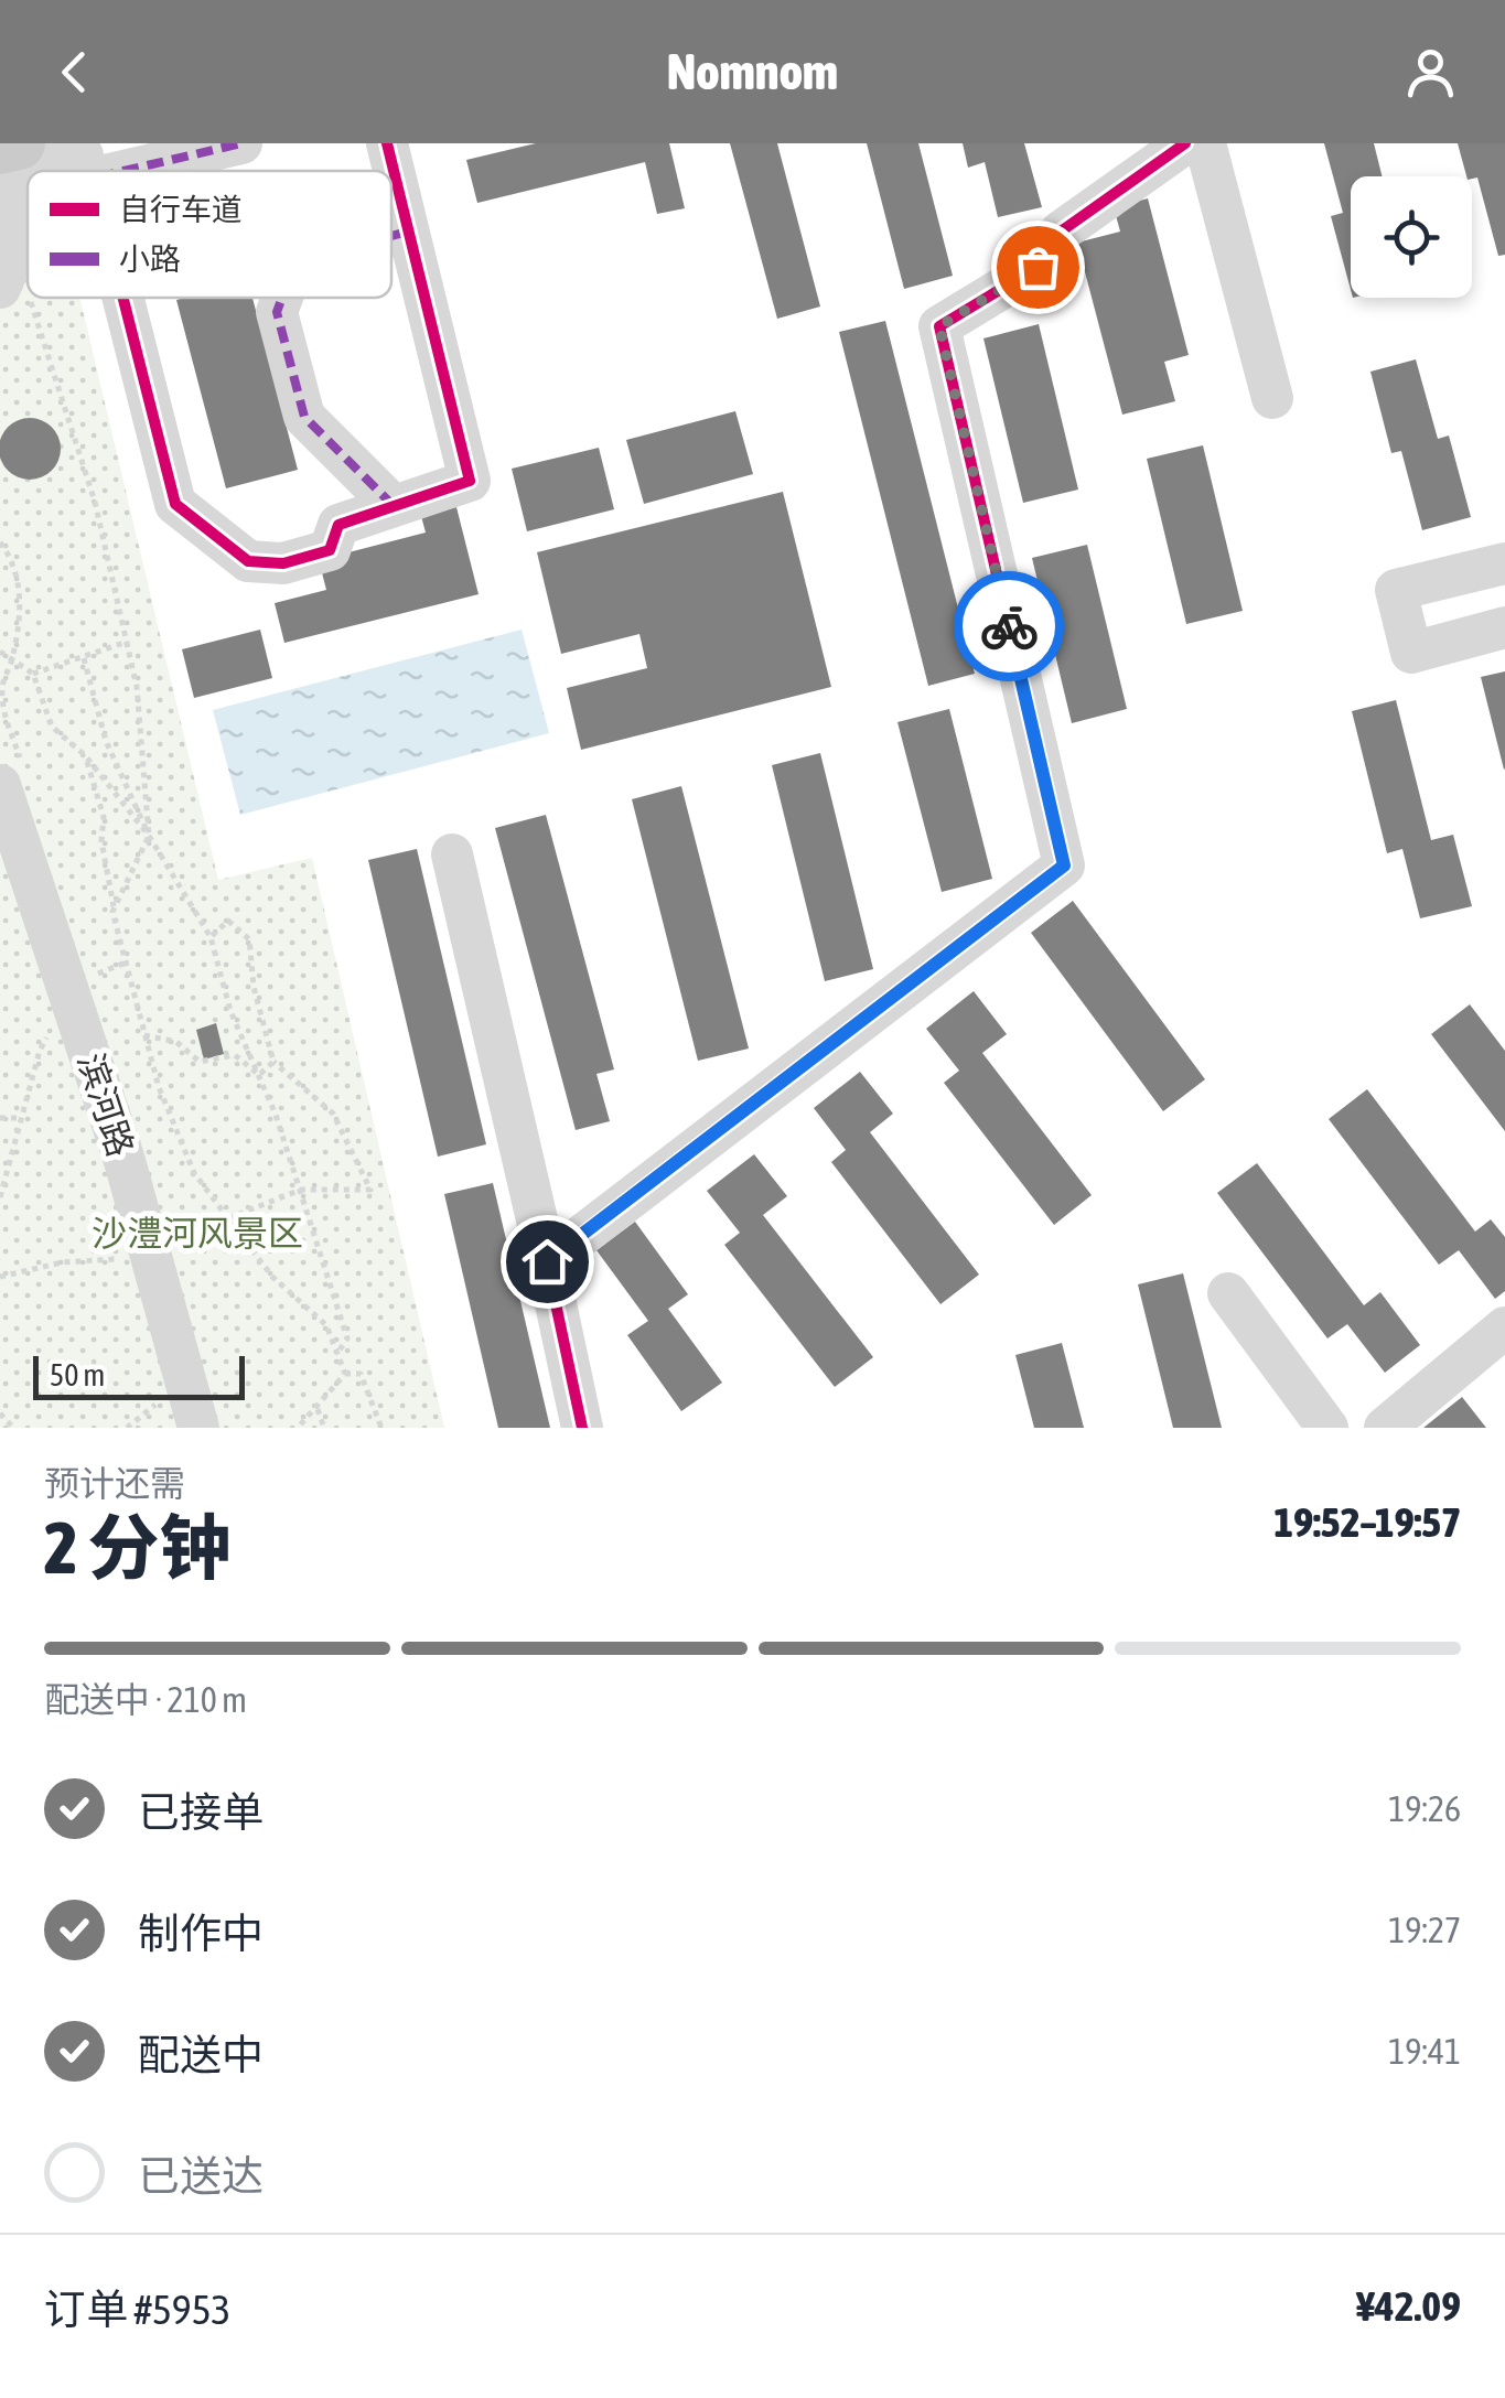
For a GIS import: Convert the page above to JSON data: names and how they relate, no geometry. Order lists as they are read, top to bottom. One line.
{"streets":{"street":["滨河路"]},"parks":["沙澧河风景区"],"legend":["自行车道","小路"],"scale_bar":"50 m","page":{"header":"Nomnom","scale":"50 m","heading":["2 分钟","预计还需","19:52–19:57"],"panel":["订单 #5953","¥42.09"],"bar":"配送中 · 210 m","list":[["已接单","19:26"],["制作中","19:27"],["配送中","19:41"],"已送达"]}}
